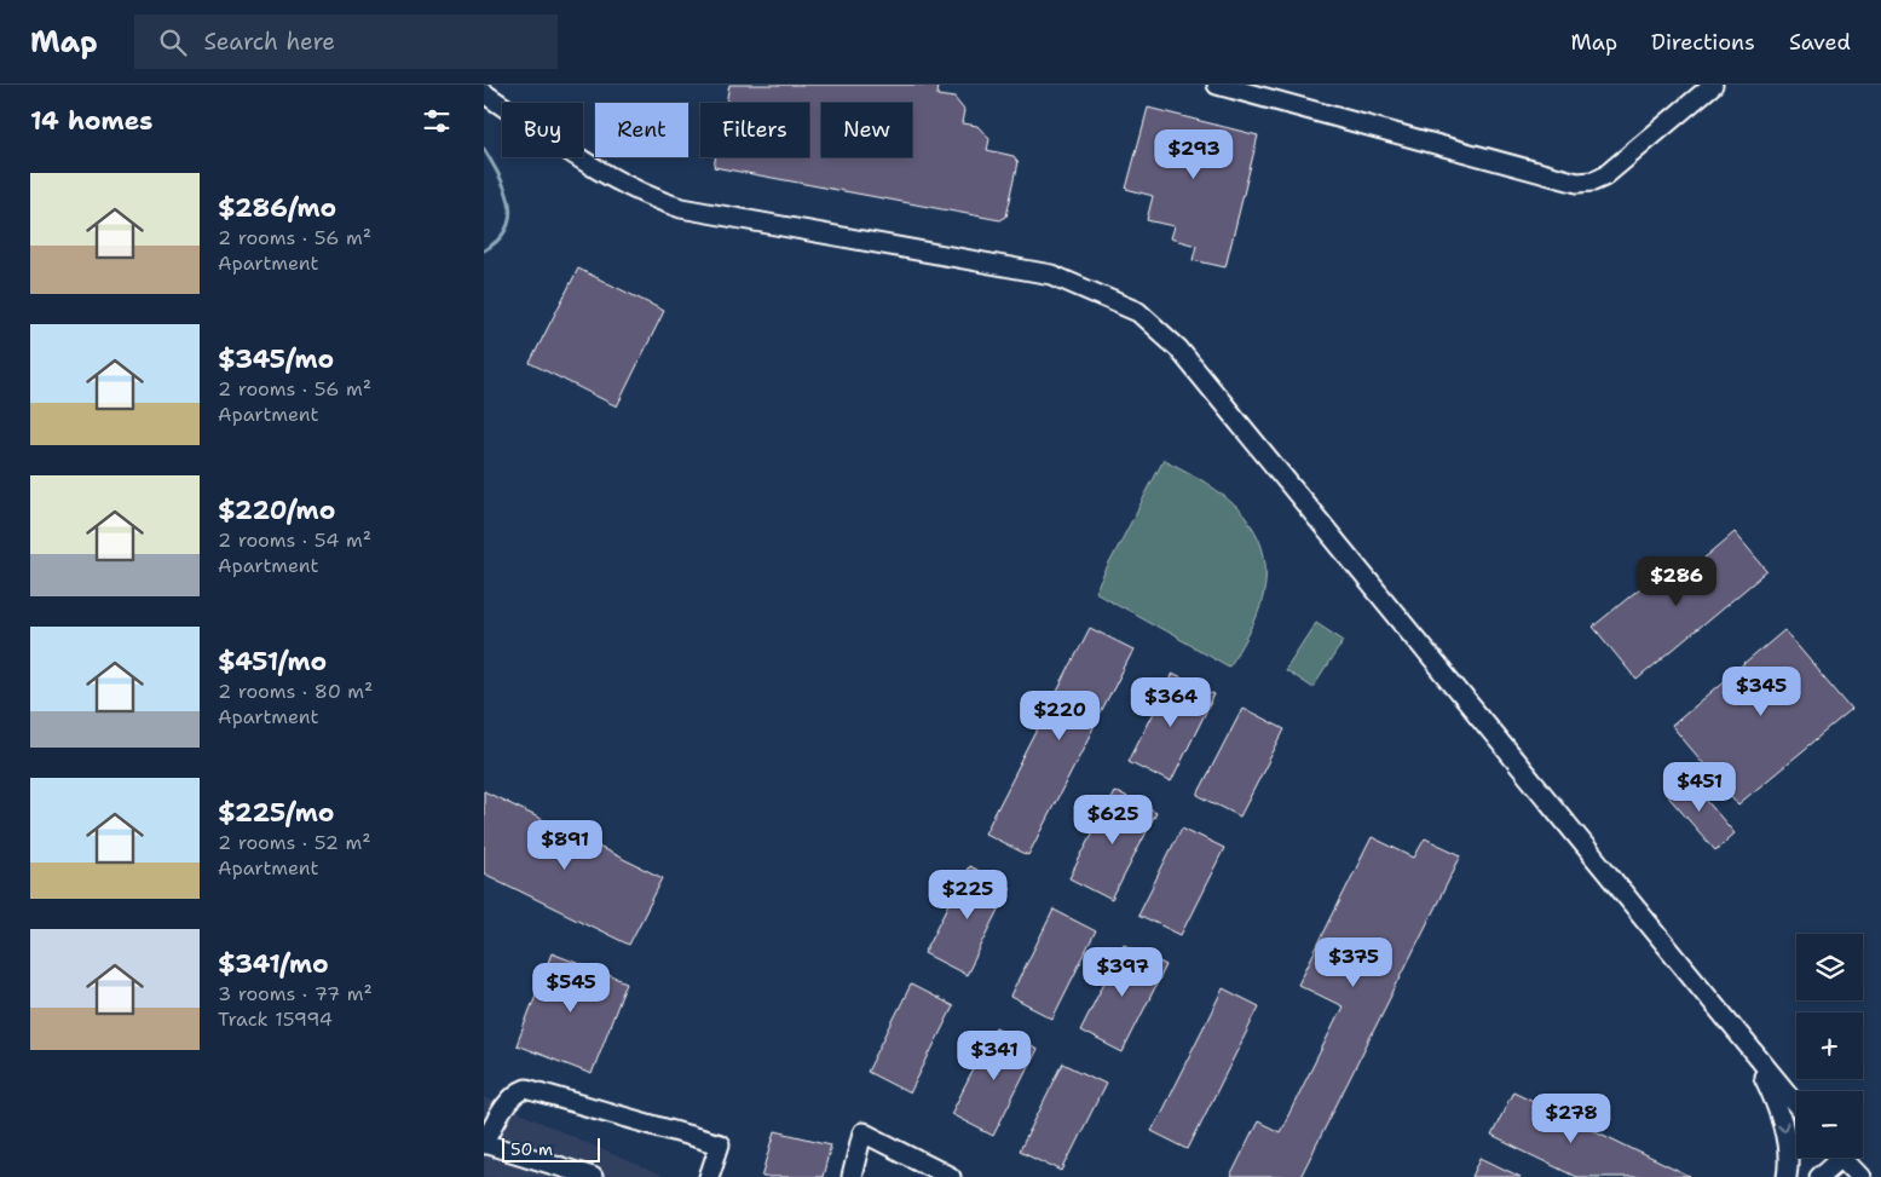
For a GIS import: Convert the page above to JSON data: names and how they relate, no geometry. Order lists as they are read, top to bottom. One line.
{"scale_bar":"50 m","page":{"header":"Map","search":"Search here","nav":["Map","Directions","Saved"],"heading":"14 homes","chip":["Buy","Rent","Filters","New"],"price":["$293","$286","$345","$364","$220","$451","$625","$891","$225","$375","$397","$545","$341","$278"],"list":[{"name":"$286/mo","note":"2 rooms · 56 m² · Apartment"},{"name":"$345/mo","note":"2 rooms · 56 m² · Apartment"},{"name":"$220/mo","note":"2 rooms · 54 m² · Apartment"},{"name":"$451/mo","note":"2 rooms · 80 m² · Apartment"},{"name":"$225/mo","note":"2 rooms · 52 m² · Apartment"},{"name":"$341/mo","note":"3 rooms · 77 m² · Track 15994"}],"map_buttons":["+","−"],"scale":"50 m"}}
